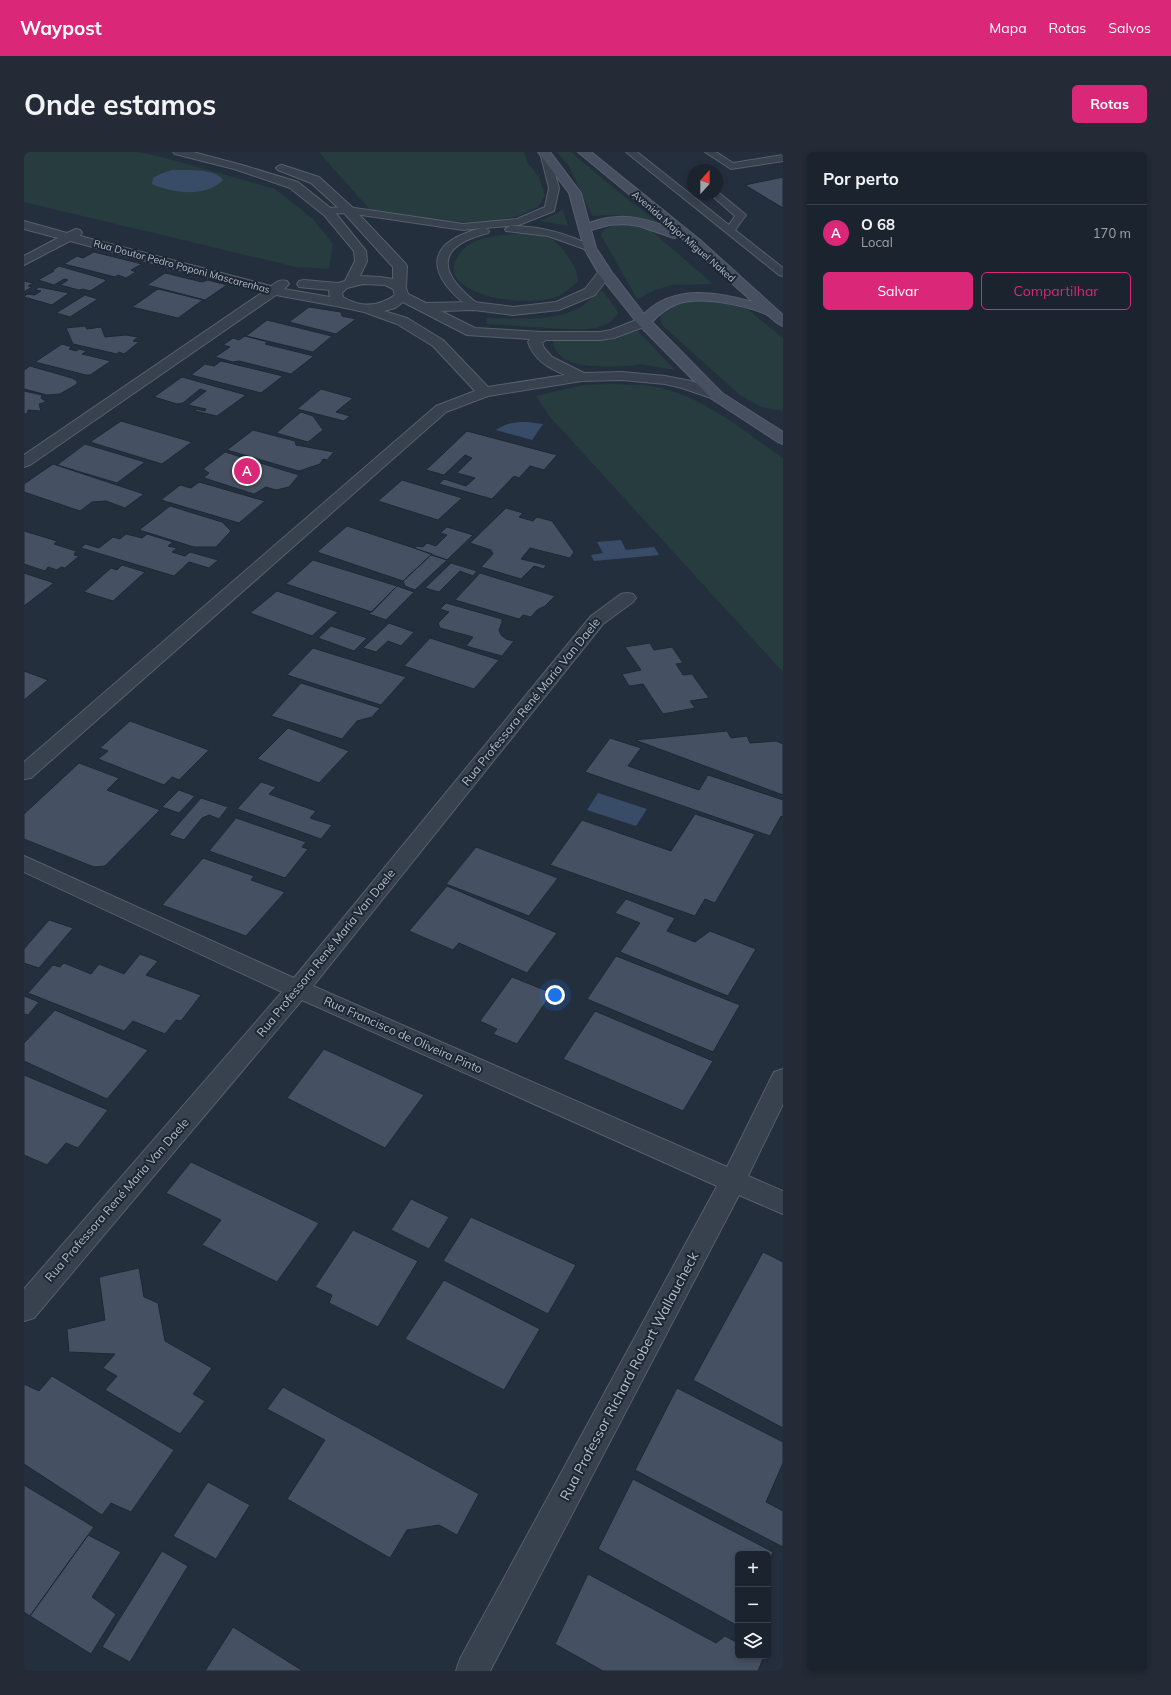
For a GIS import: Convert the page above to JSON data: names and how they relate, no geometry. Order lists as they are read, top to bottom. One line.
{"streets":{"main road":["Avenida Major Miguel Naked"],"street":["Rua Doutor Pedro Poponi Mascarenhas","Rua Professora René Maria Van Daele","Rua Francisco de Oliveira Pinto","Rua Professor Richard Robert Wallaucheck"]},"crossings":[["Rua Professora René Maria Van Daele","Rua Francisco de Oliveira Pinto"],["Rua Francisco de Oliveira Pinto","Rua Professor Richard Robert Wallaucheck"]],"north":"top","page":{"header":"Waypost","nav":["Mapa","Rotas","Salvos"],"buttons":["Rotas",["Salvar","Compartilhar"]],"title":"Onde estamos","heading":"Por perto","list":[{"mark":"A","name":"O 68","note":"Local","value":"170 m"}],"pins":"A","map_buttons":["+","−"]}}
